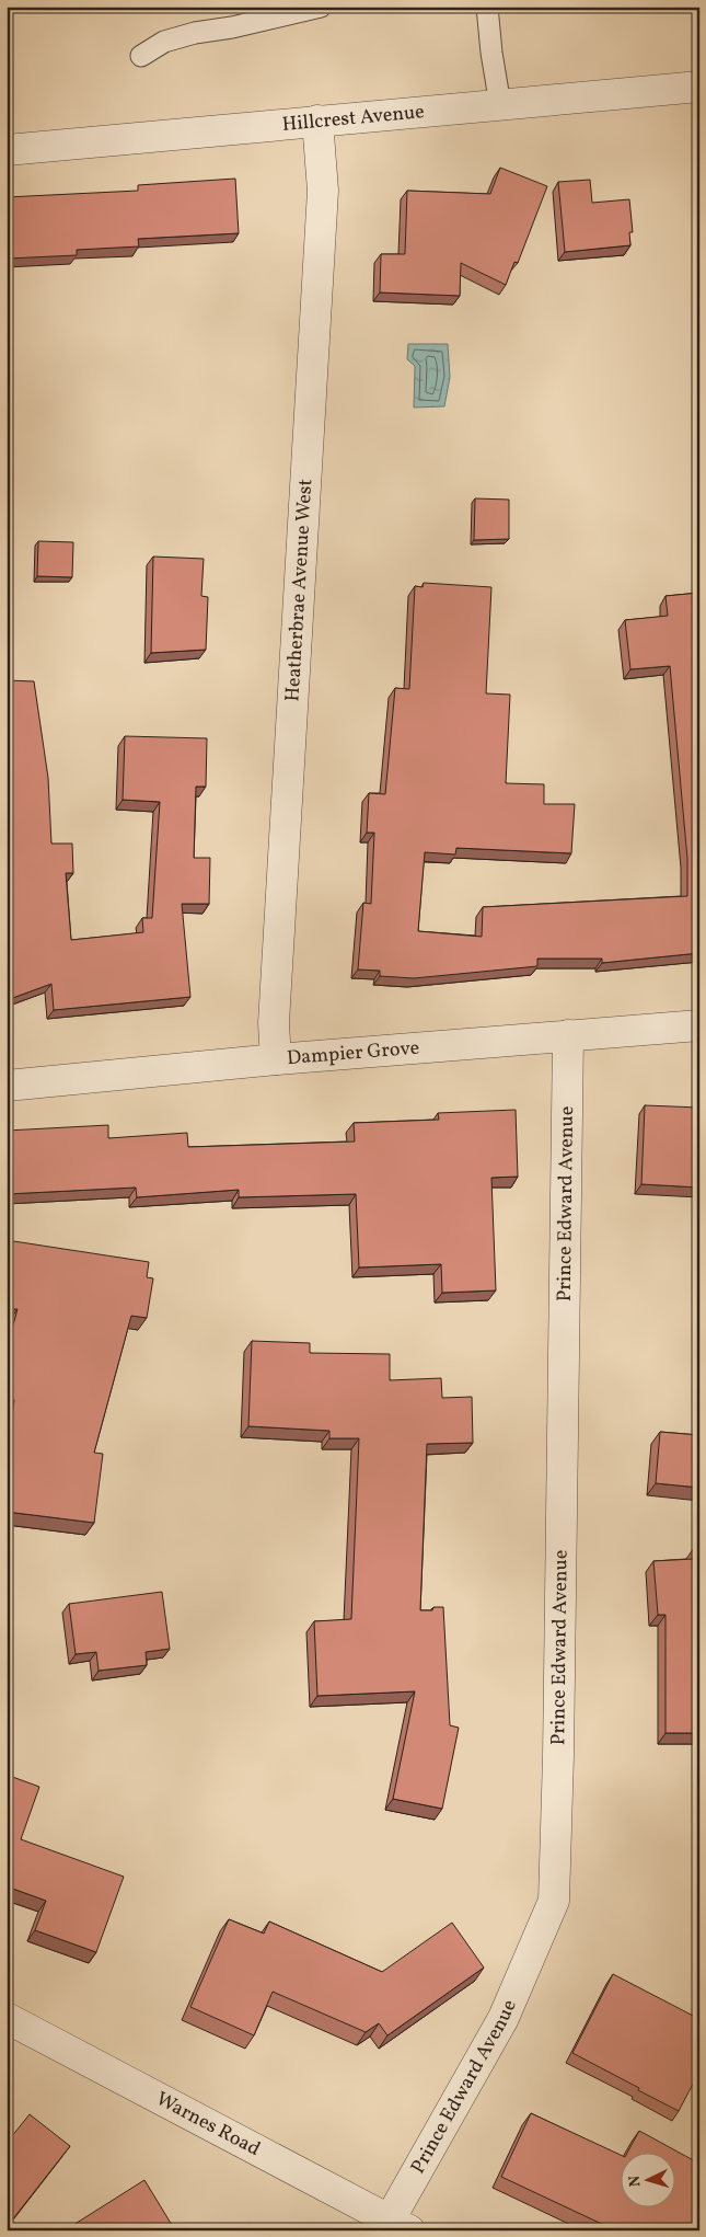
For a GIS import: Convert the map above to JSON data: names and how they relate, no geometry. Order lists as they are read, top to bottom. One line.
{"streets":{"street":["Hillcrest Avenue","Heatherbrae Avenue West","Dampier Grove","Prince Edward Avenue","Warnes Road"]},"crossings":[["Hillcrest Avenue","Heatherbrae Avenue West"],["Heatherbrae Avenue West","Dampier Grove"],["Dampier Grove","Prince Edward Avenue"],["Prince Edward Avenue","Warnes Road"]],"north":"left"}
